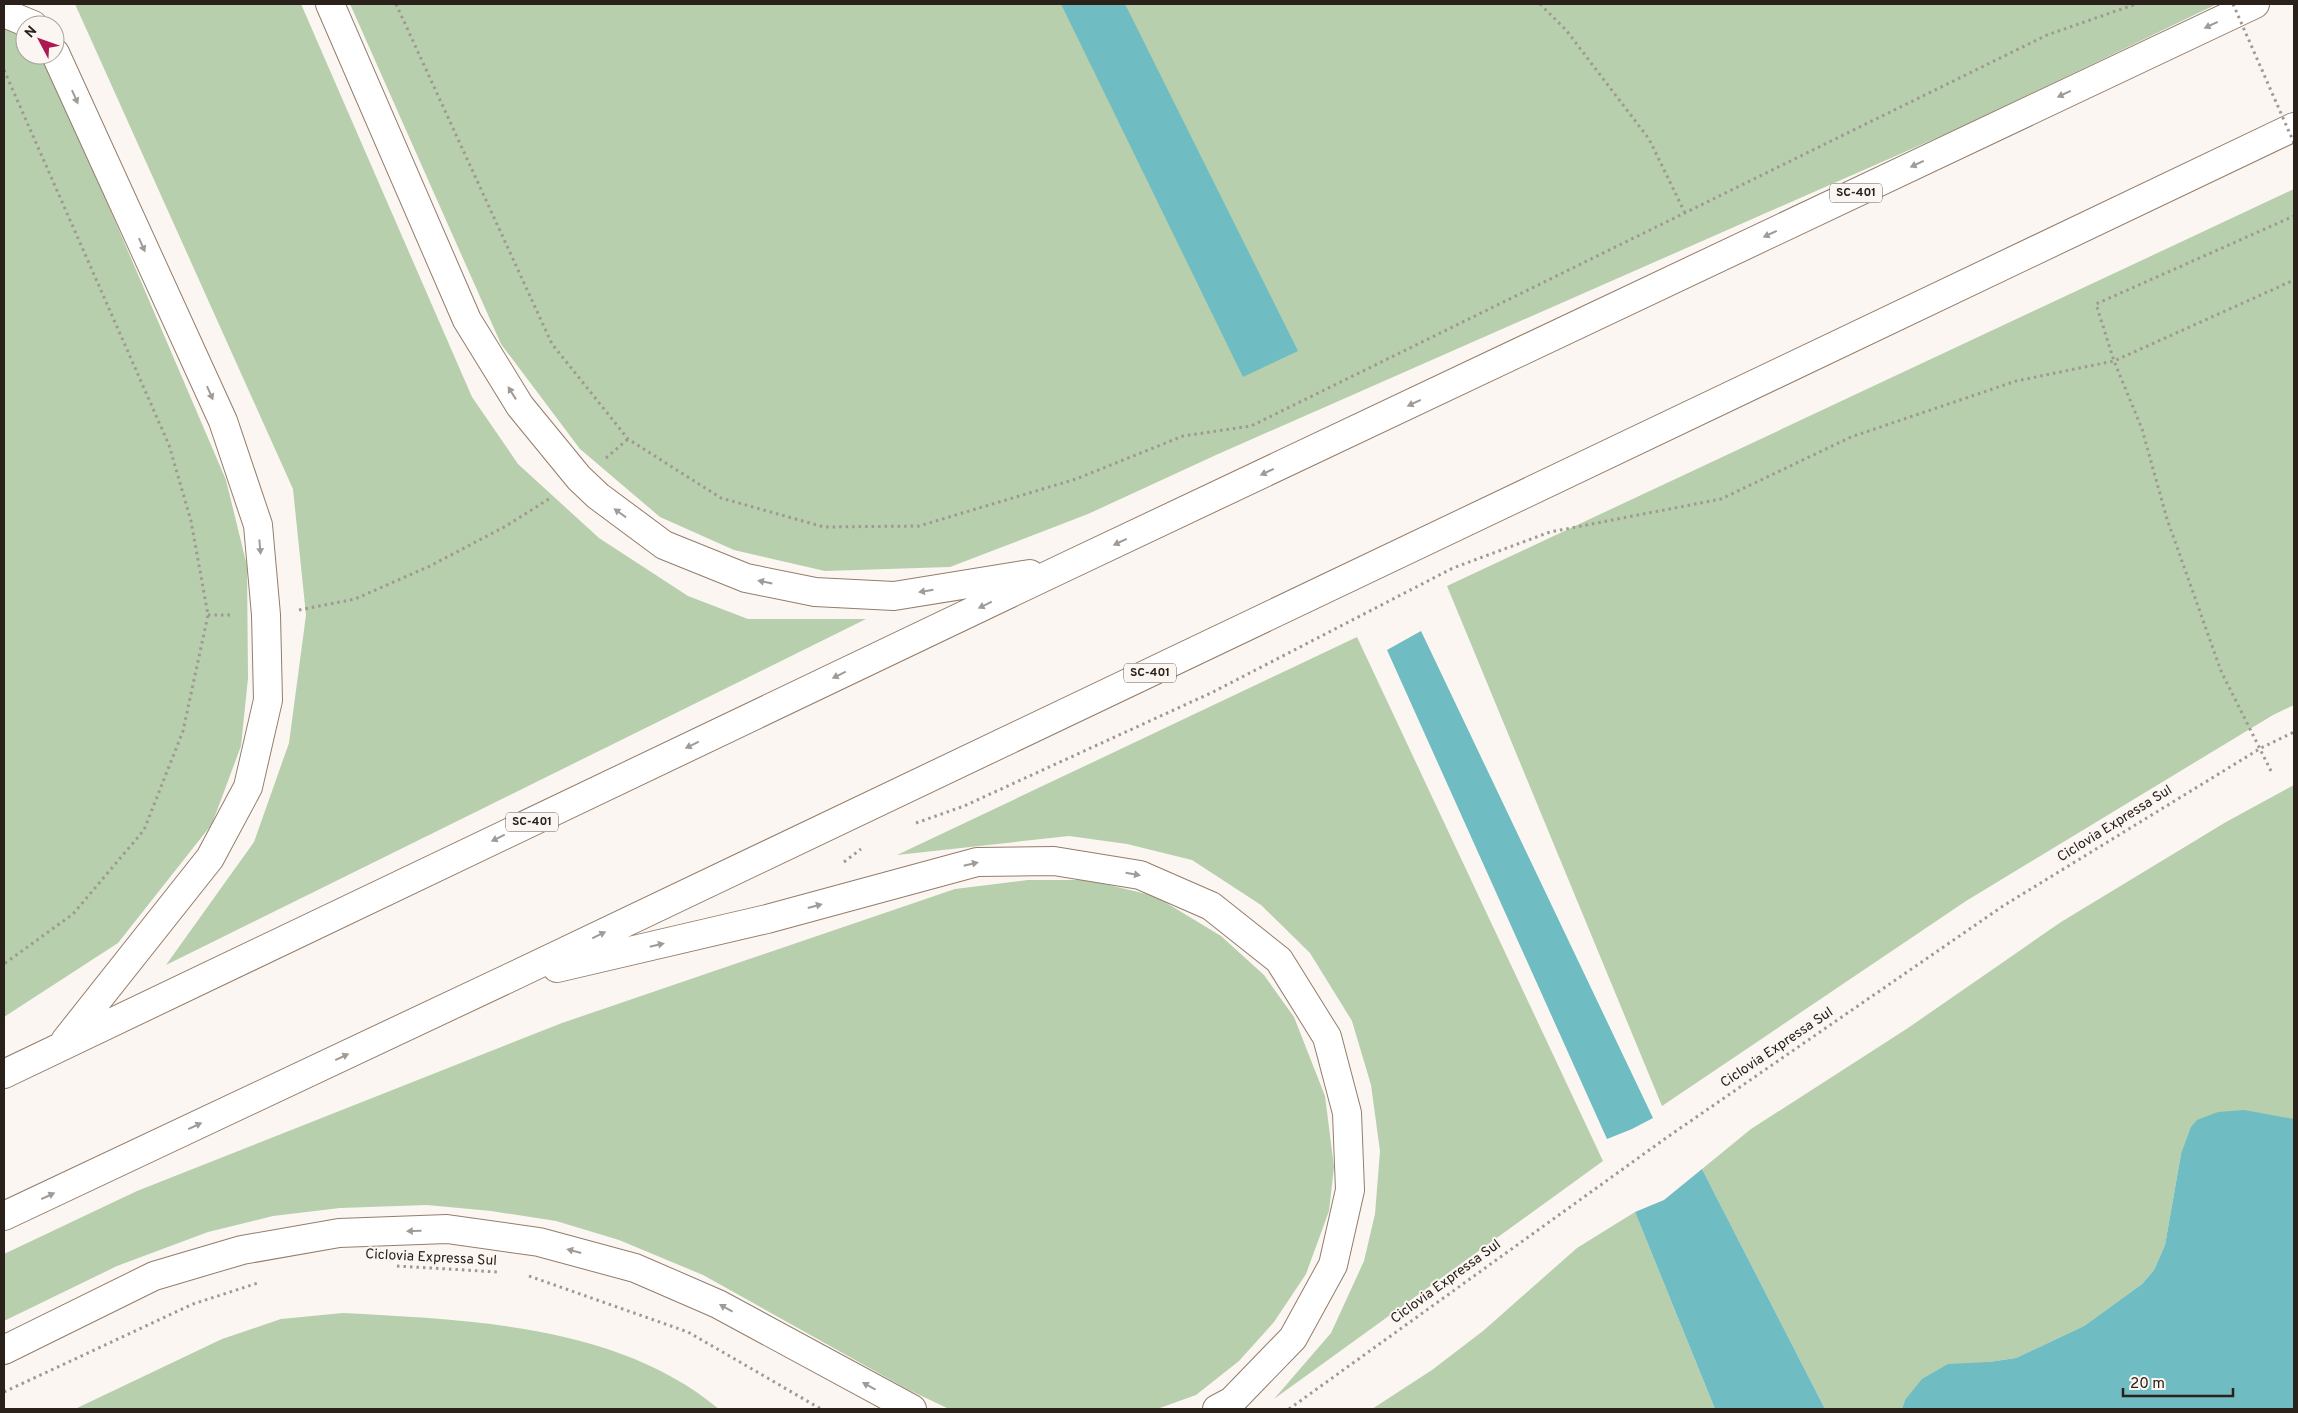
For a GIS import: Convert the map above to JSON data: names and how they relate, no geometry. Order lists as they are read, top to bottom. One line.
{"streets":{"highway":["SC-401"],"path":["Ciclovia Expressa Sul"]},"scale_bar":"20 m","north":"top left"}
